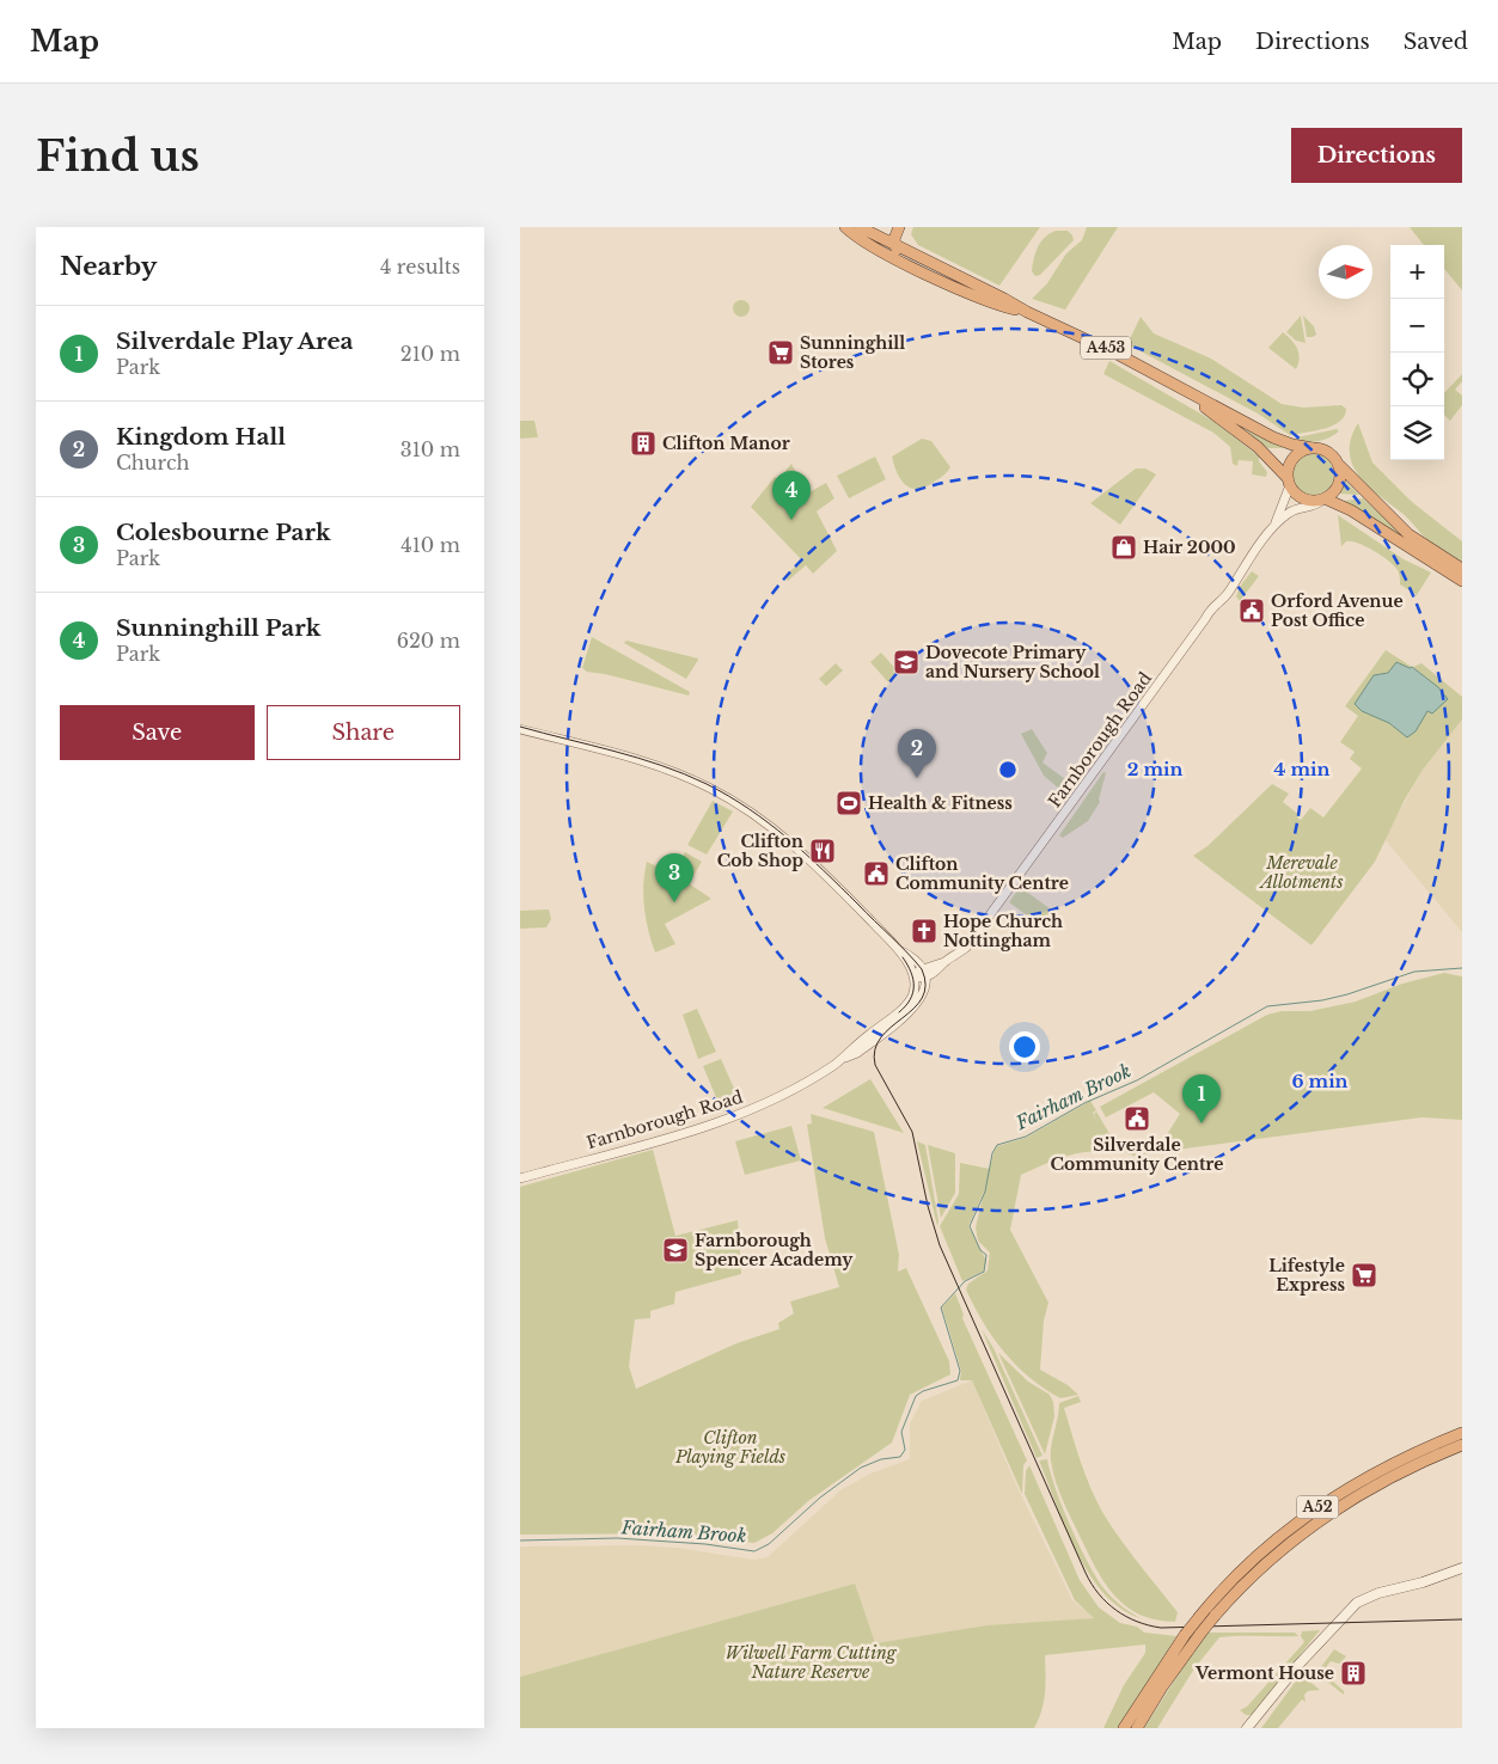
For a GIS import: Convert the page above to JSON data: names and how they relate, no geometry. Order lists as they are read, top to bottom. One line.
{"streets":{"highway":["A453","A52"],"street":["Farnborough Road"]},"crossings":[["A453","Farnborough Road"]],"water":["Fairham Brook"],"parks":["Merevale Allotments","Clifton Playing Fields","Wilwell Farm Cutting Nature Reserve"],"places":{"supermarket":["Sunninghill Stores","Lifestyle Express"],"building":["Clifton Manor","Vermont House"],"shop":["Hair 2000"],"public building":["Orford Avenue Post Office","Clifton Community Centre","Silverdale Community Centre"],"school or university":["Dovecote Primary and Nursery School","Farnborough Spencer Academy"],"sports":["Health & Fitness"],"restaurant":["Clifton Cob Shop"],"church":["Hope Church Nottingham"]},"north":"right","page":{"header":"Map","nav":["Map","Directions","Saved"],"buttons":["Directions",["Save","Share"]],"title":"Find us","heading":["Nearby","4 results"],"map_buttons":["+","−"],"list":[{"mark":"1","name":"Silverdale Play Area","note":"Park","value":"210 m"},{"mark":"2","name":"Kingdom Hall","note":"Church","value":"310 m"},{"mark":"3","name":"Colesbourne Park","note":"Park","value":"410 m"},{"mark":"4","name":"Sunninghill Park","note":"Park","value":"620 m"}],"pins":["4","2","3","1"]},"rings":["2 min","4 min","6 min"]}
